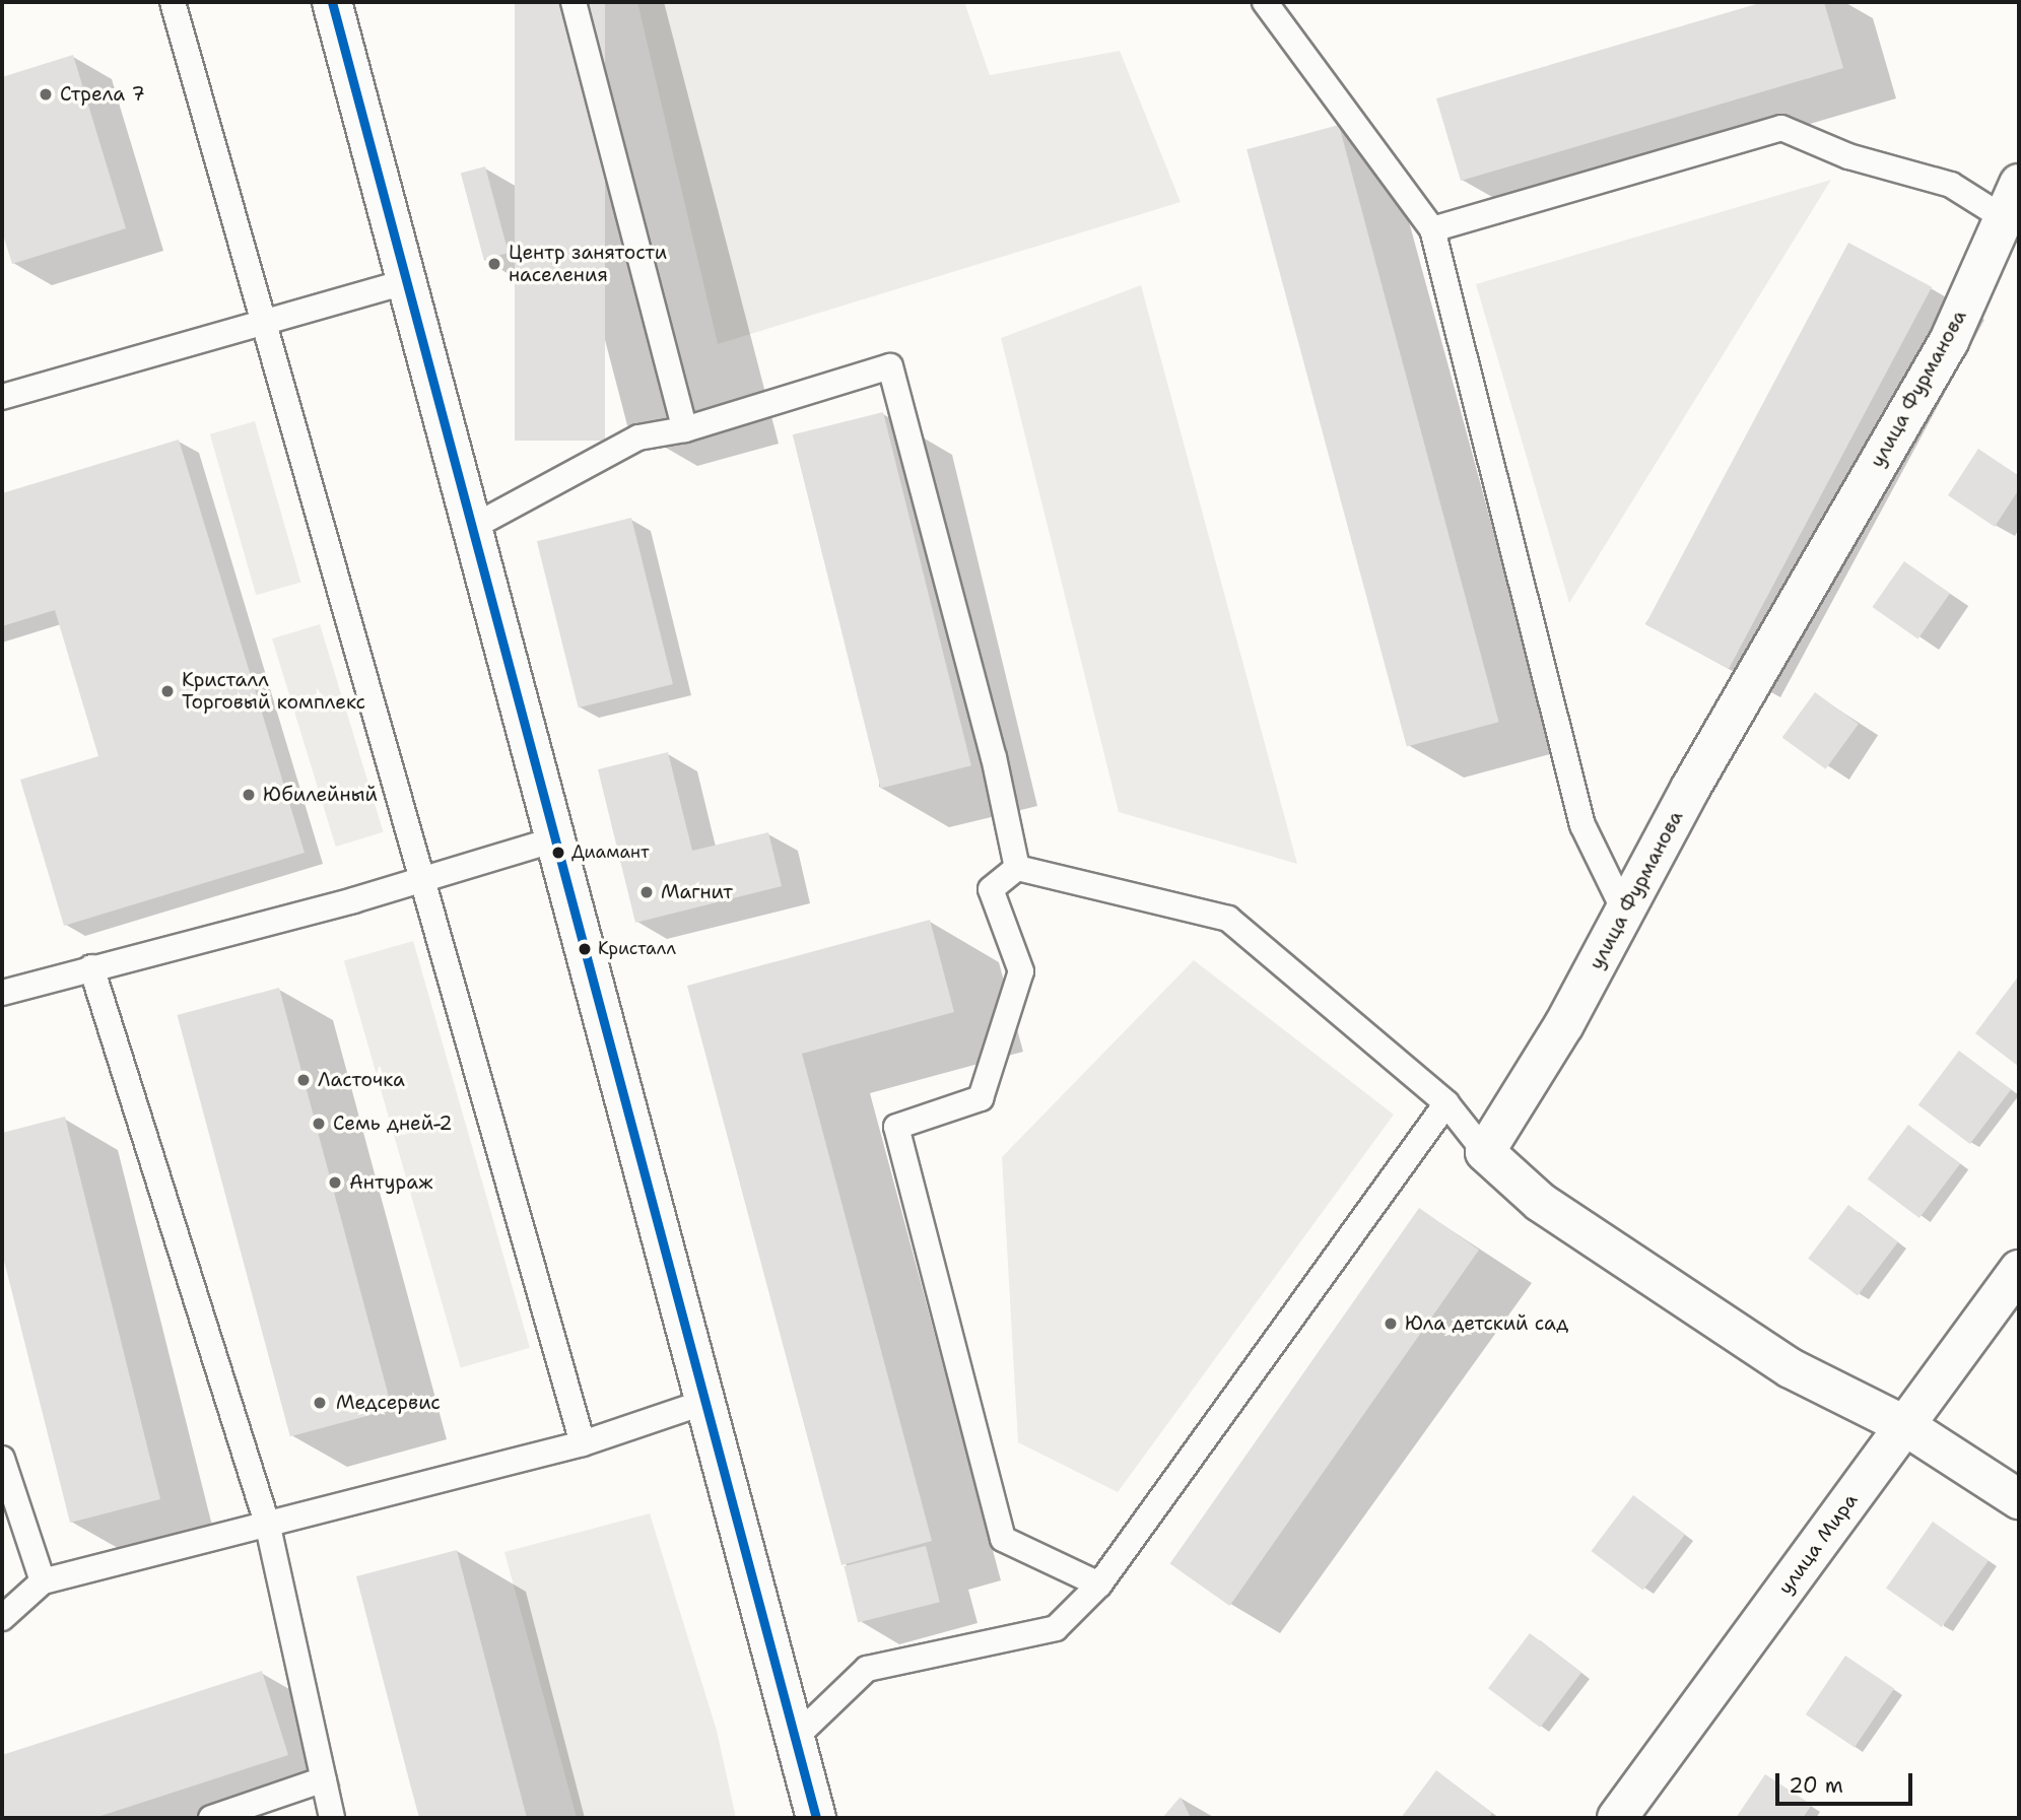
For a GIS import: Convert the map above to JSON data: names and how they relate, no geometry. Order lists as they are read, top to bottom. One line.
{"streets":{"street":["улица Фурманова","улица Мира"]},"places":["Стрела 7","Центр занятости населения","Кристалл Торговый комплекс","Юбилейный","Диамант","Магнит","Кристалл","Ласточка","Семь дней-2","Антураж","Юла детский сад","Медсервис"],"scale_bar":"20 m"}
